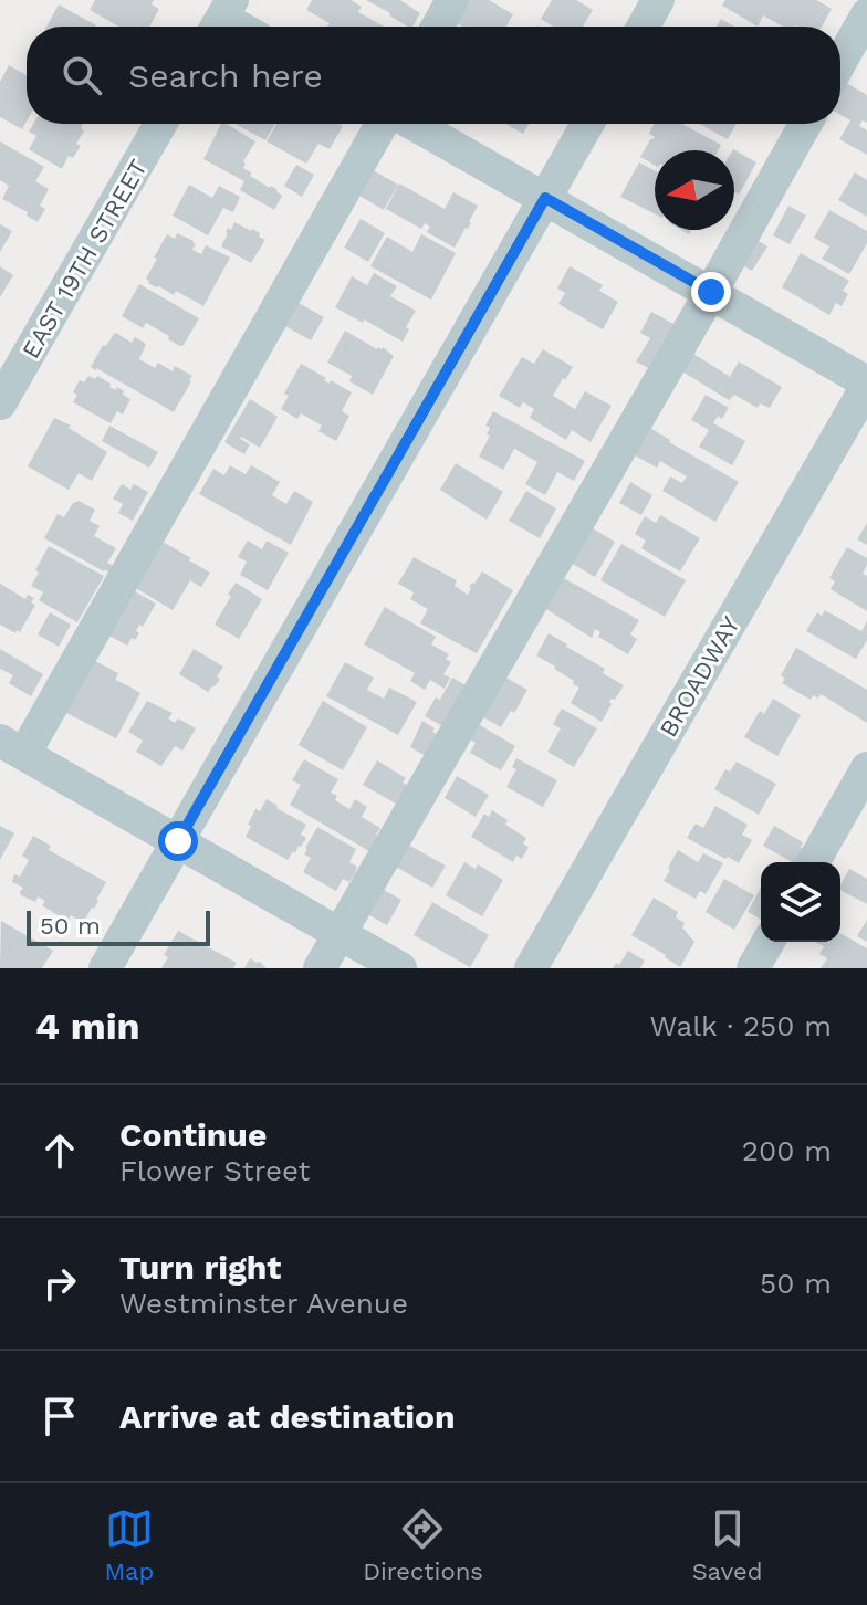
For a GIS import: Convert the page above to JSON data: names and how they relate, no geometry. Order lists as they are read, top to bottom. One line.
{"streets":{"street":["EAST 19TH STREET","BROADWAY"]},"scale_bar":"50 m","north":"left","page":{"search":"Search here","scale":"50 m","heading":["4 min","Walk · 250 m"],"list":[["Continue","Flower Street","200 m"],["Turn right","Westminster Avenue","50 m"],"Arrive at destination"],"nav":["Map","Directions","Saved"]}}
